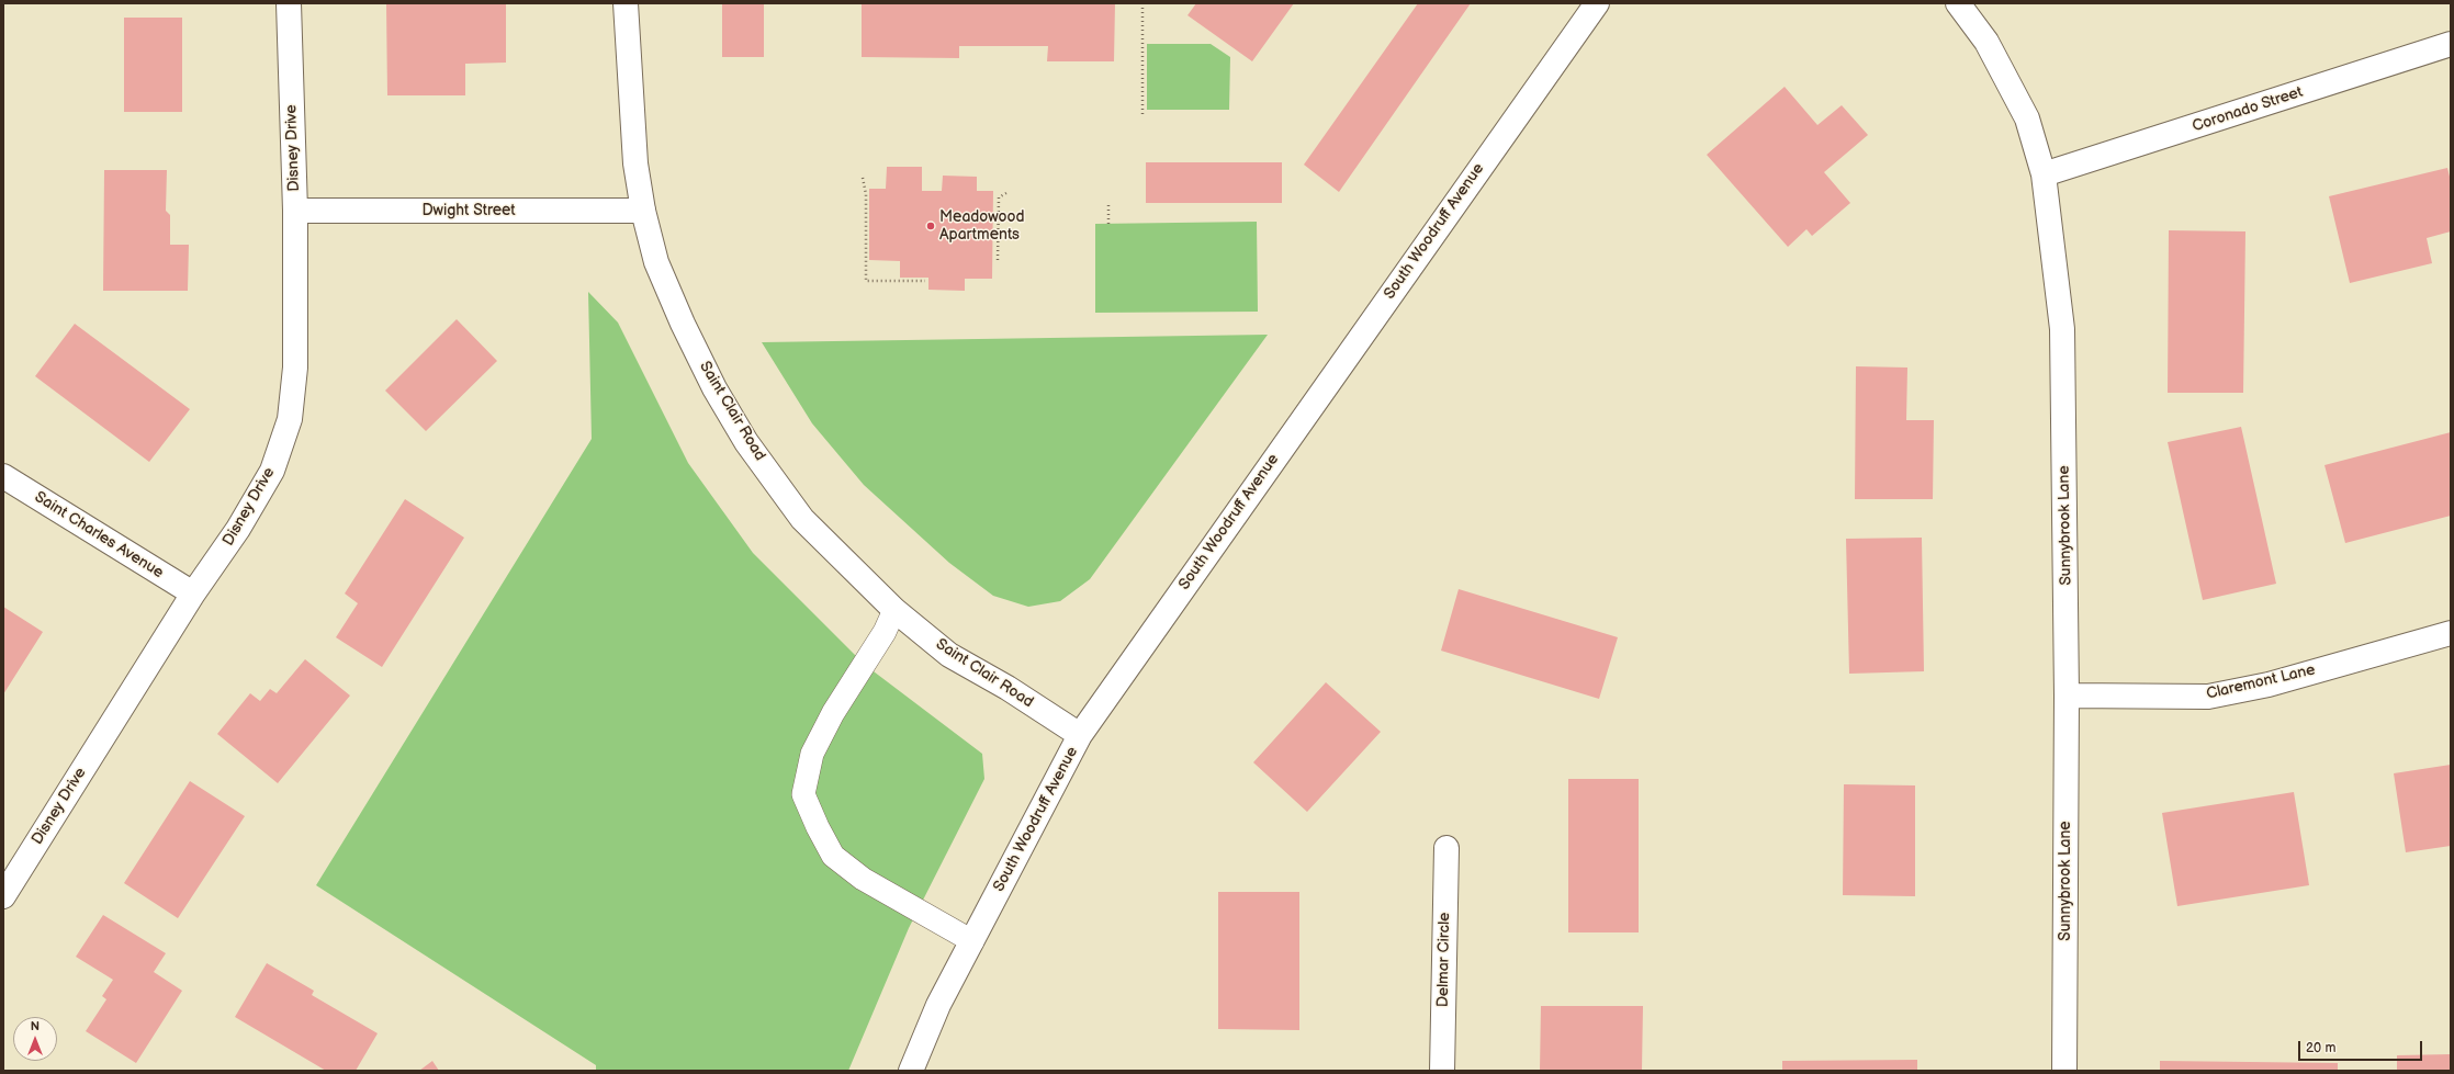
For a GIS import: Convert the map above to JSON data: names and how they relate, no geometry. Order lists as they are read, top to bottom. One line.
{"streets":{"street":["Coronado Street","Disney Drive","Dwight Street","South Woodruff Avenue","Saint Clair Road","Sunnybrook Lane","Saint Charles Avenue","Claremont Lane","Delmar Circle"]},"crossings":[["Coronado Street","Sunnybrook Lane"],["Disney Drive","Dwight Street"],["Disney Drive","Saint Charles Avenue"],["Dwight Street","Saint Clair Road"],["South Woodruff Avenue","Saint Clair Road"],["Sunnybrook Lane","Claremont Lane"]],"places":["Meadowood Apartments"],"scale_bar":"20 m","north":"top"}
